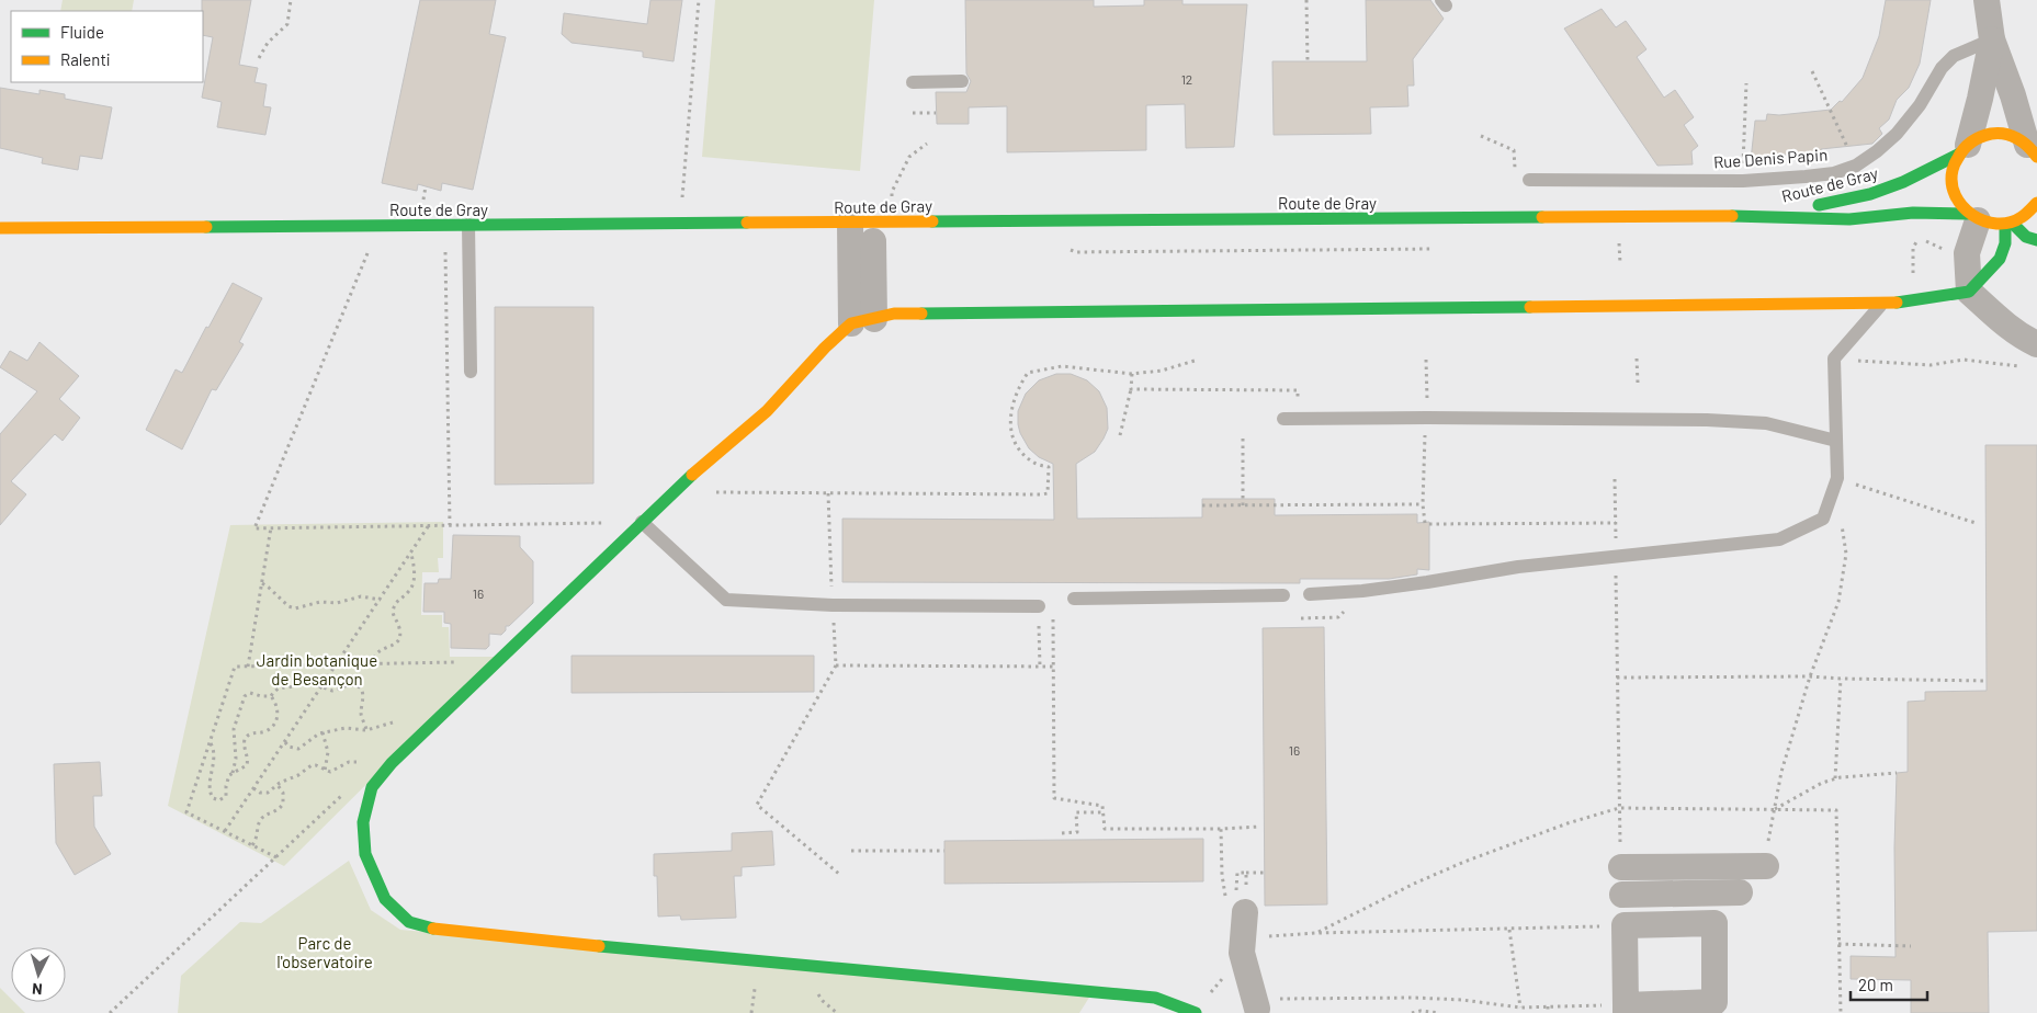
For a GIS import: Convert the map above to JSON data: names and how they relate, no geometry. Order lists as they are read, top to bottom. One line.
{"streets":{"street":["Route de Gray"],"lane":["Rue Denis Papin"]},"parks":["Jardin botanique de Besançon","Parc de l'observatoire"],"house_numbers":["12","16","16"],"legend":["Fluide","Ralenti"],"scale_bar":"20 m","north":"bottom"}
